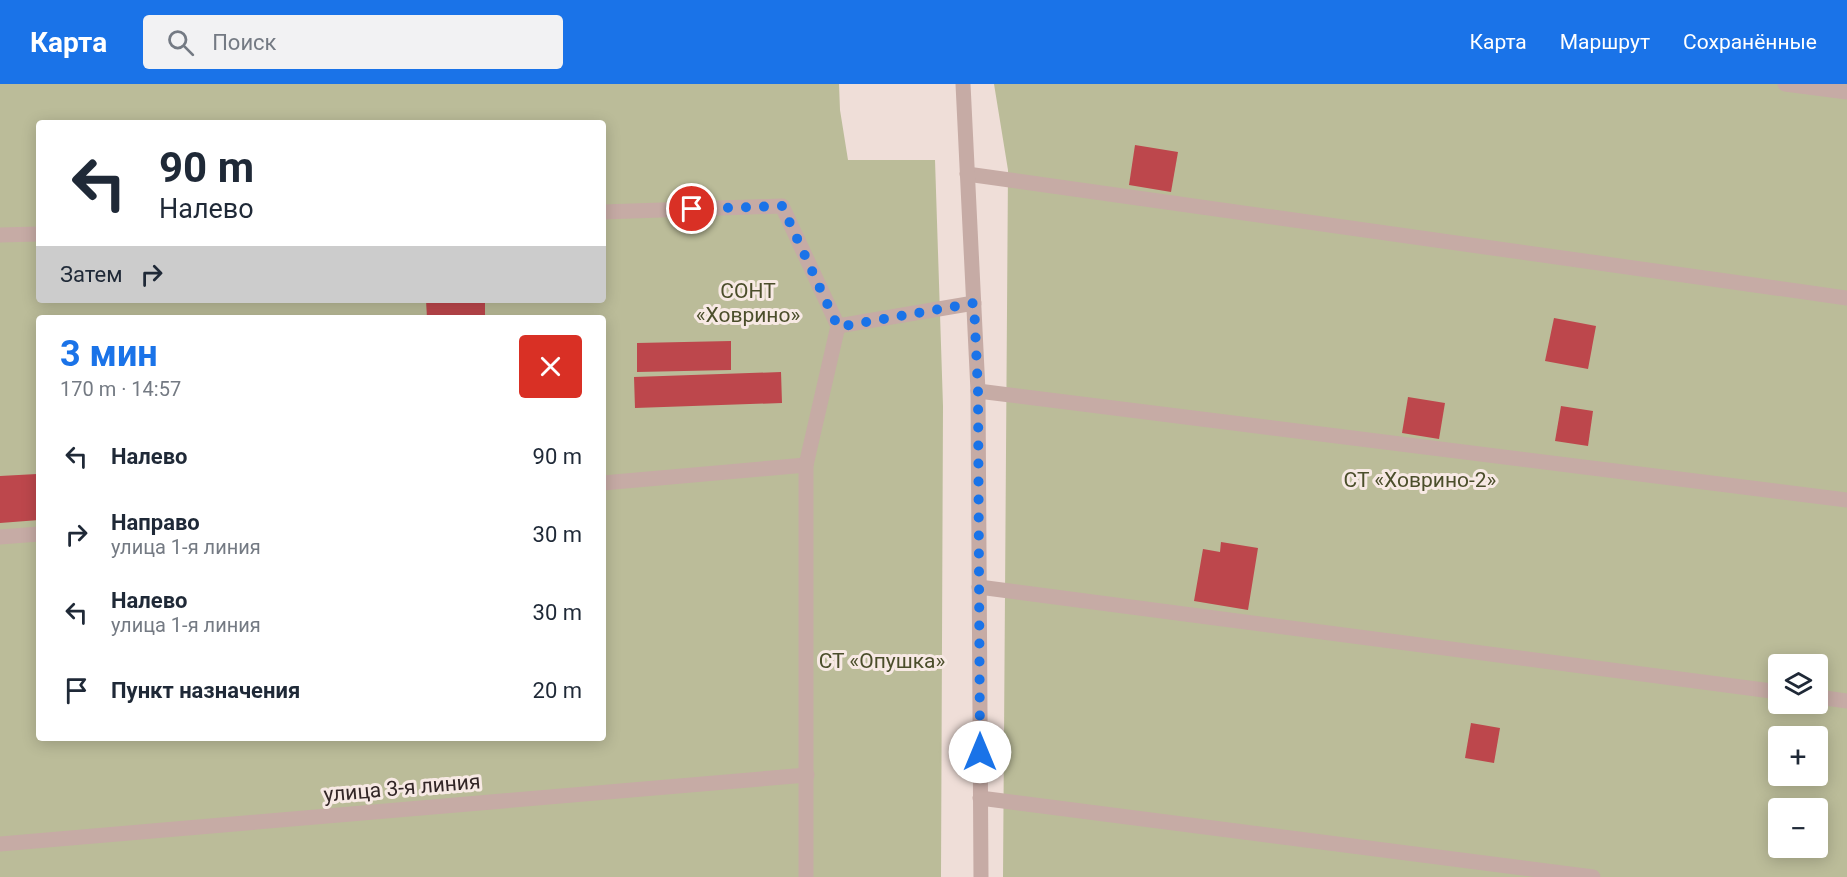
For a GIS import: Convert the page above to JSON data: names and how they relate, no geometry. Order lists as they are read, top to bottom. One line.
{"streets":{"street":["улица 3-я линия"]},"parks":["СОНТ «Ховрино»","СТ «Ховрино-2»","СТ «Опушка»"],"page":{"header":"Карта","search":"Поиск","nav":["Карта","Маршрут","Сохранённые"],"turn":["90 m","Налево"],"then":"Затем","heading":["3 мин","170 m · 14:57"],"list":[{"name":"Налево","value":"90 m"},{"name":"Направо","note":"улица 1-я линия","value":"30 m"},{"name":"Налево","note":"улица 1-я линия","value":"30 m"},{"name":"Пункт назначения","value":"20 m"}],"map_buttons":["+","−"]}}
